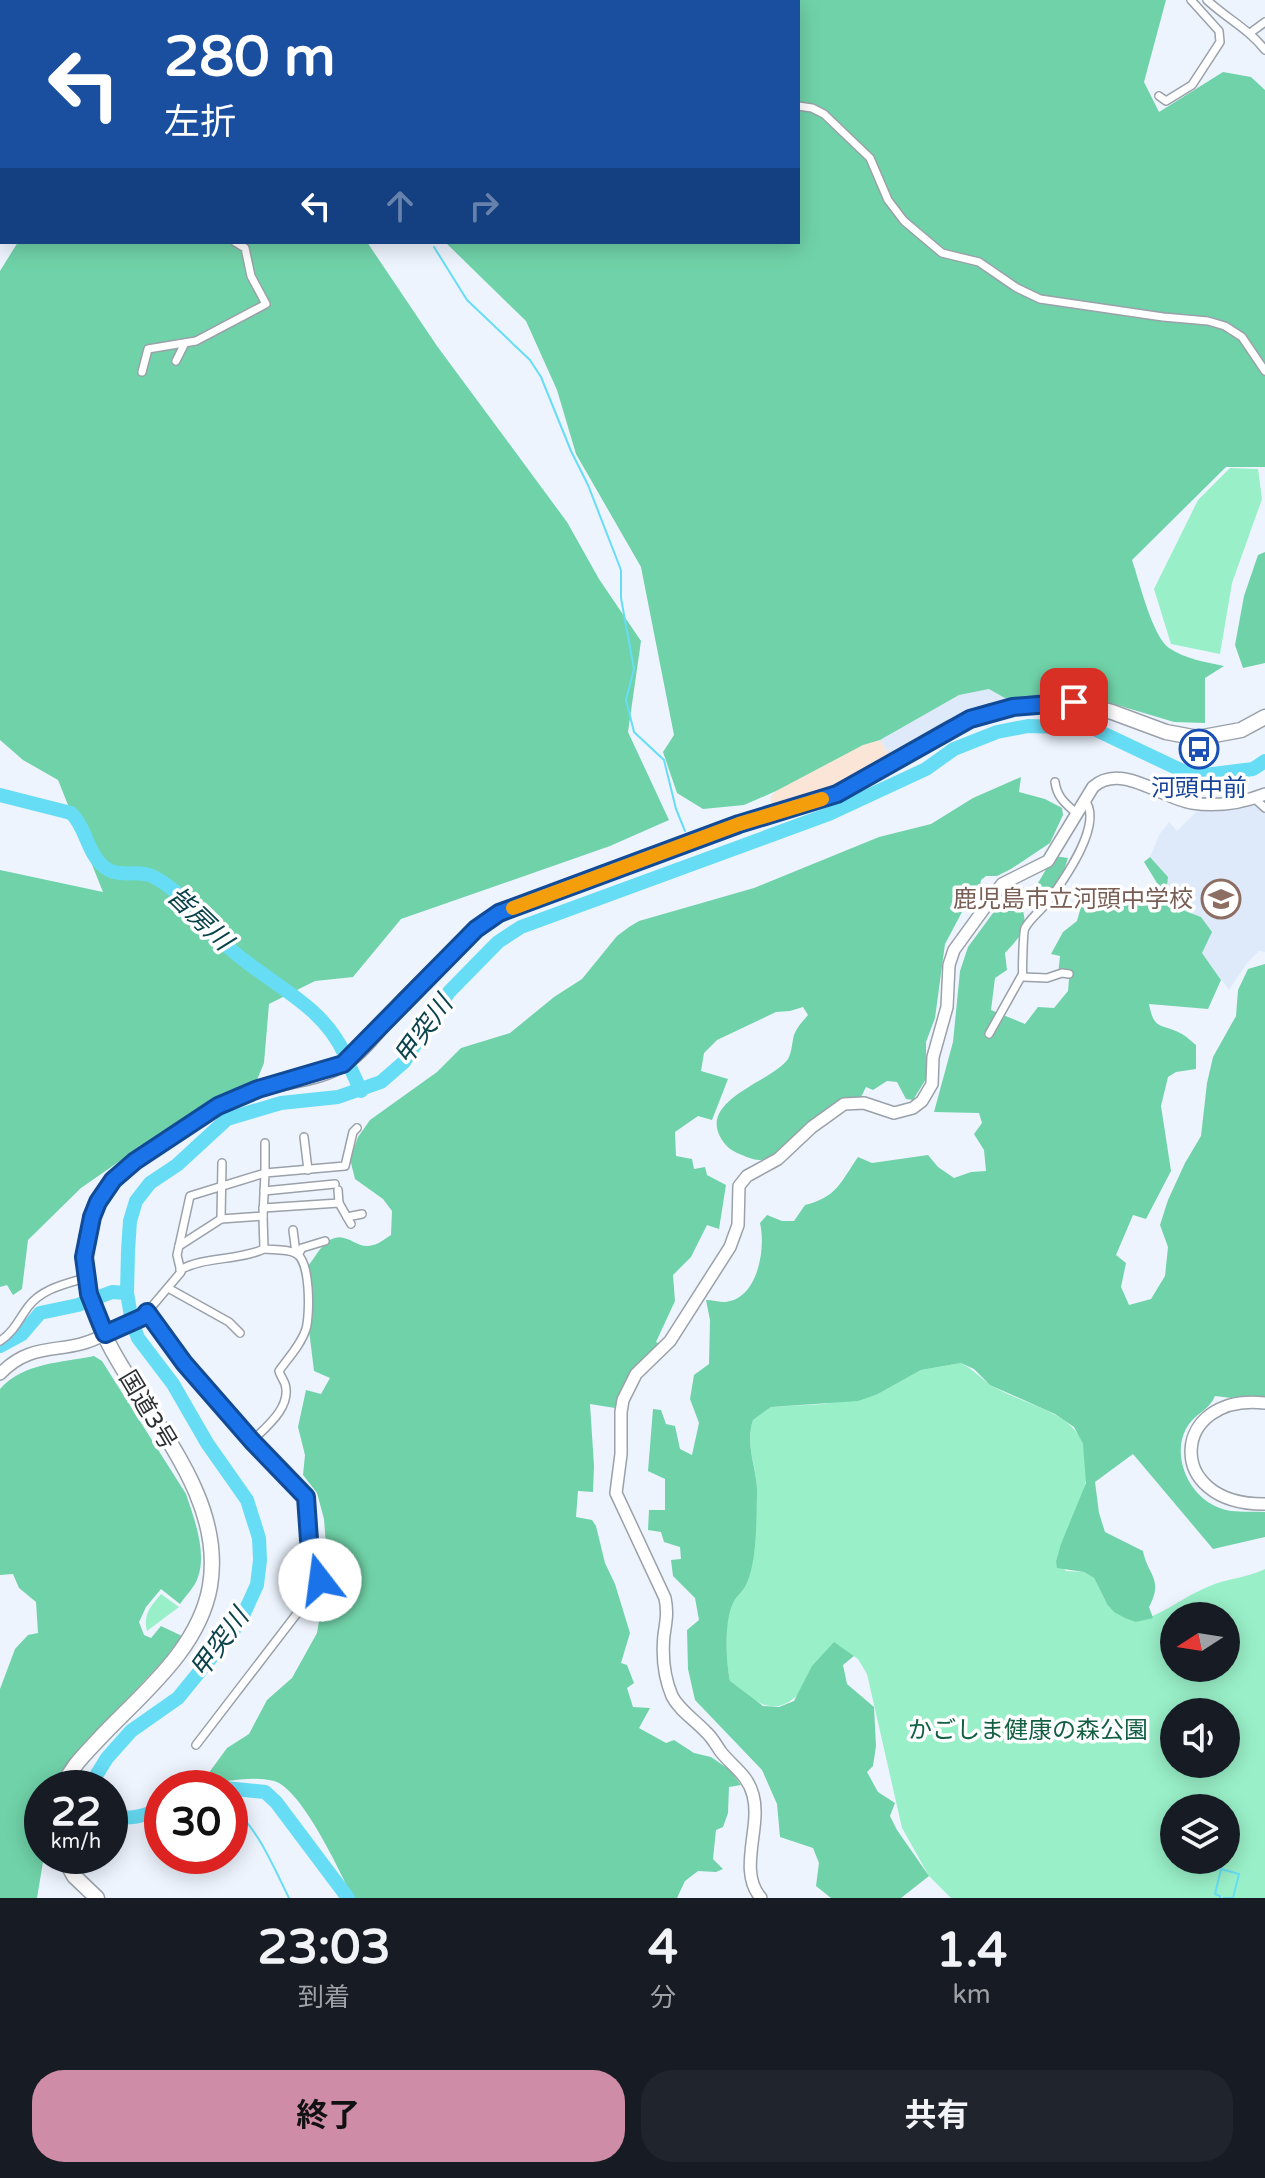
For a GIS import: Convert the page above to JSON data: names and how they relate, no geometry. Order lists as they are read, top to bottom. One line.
{"streets":{"highway":["国道3号"]},"water":["皆房川","甲突川"],"parks":["かごしま健康の森公園"],"places":{"bus stop":["河頭中前"],"school or university":["鹿児島市立河頭中学校"]},"north":"left","page":{"turn":["280 m","左折"],"speed":"22 km/h","limit":"30","eta":["23:03","到着","4","分","1.4","km"],"buttons":["終了","共有"]}}
